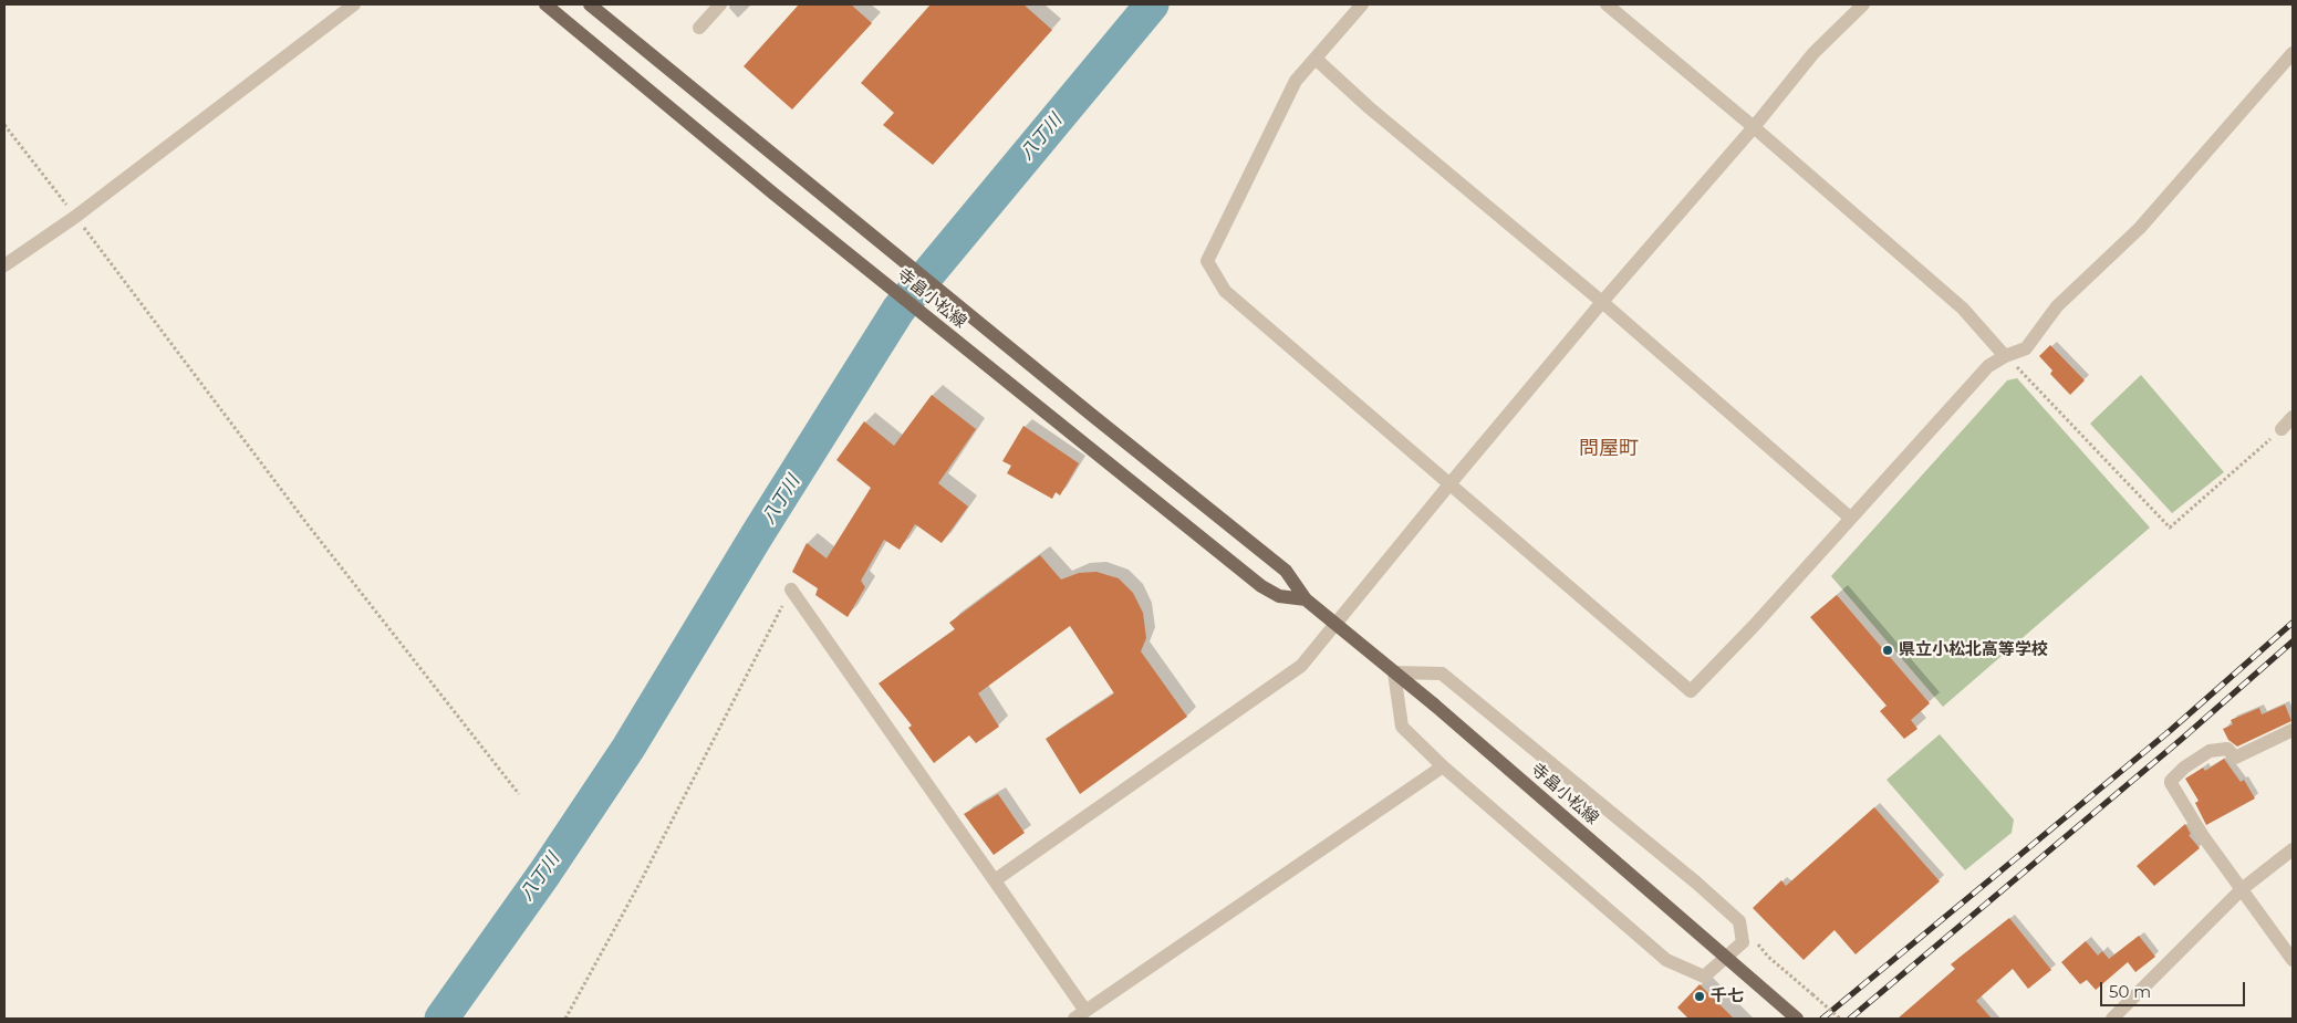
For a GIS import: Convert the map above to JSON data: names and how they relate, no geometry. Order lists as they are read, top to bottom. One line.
{"streets":{"main road":["寺畠小松線"]},"districts":["問屋町"],"water":["八丁川"],"places":["県立小松北高等学校","千七"],"scale_bar":"50 m"}
